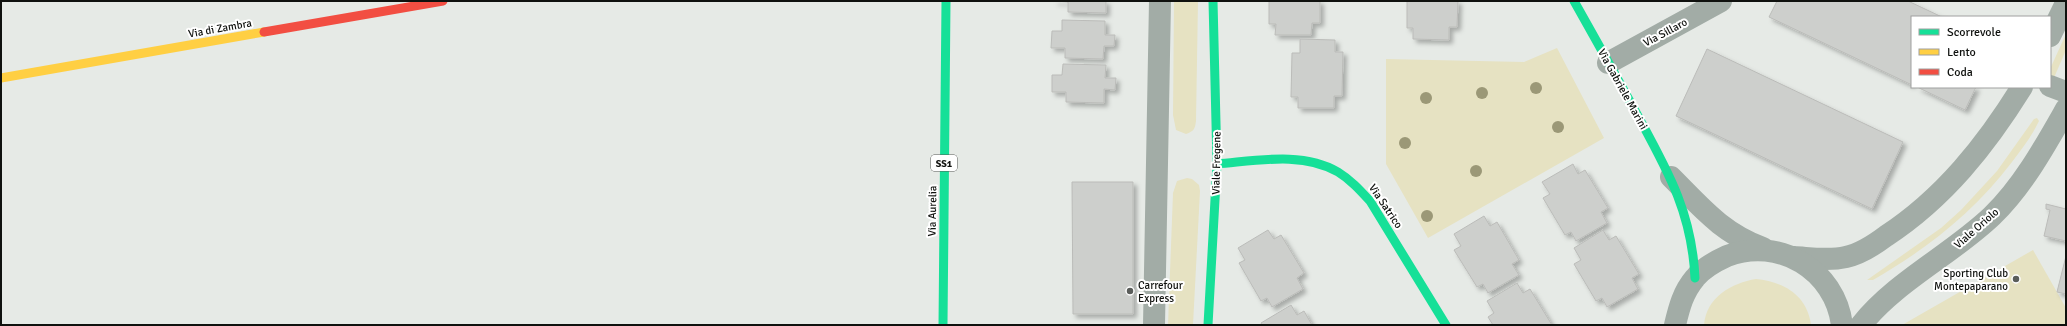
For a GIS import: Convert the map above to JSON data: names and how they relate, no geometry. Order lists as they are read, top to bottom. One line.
{"streets":{"street":["Via di Zambra","Via Sillaro","Via Gabriele Marini","SS1","Viale Fregene","Via Satrico","Via Aurelia","Viale Oriolo"]},"crossings":[["Via Sillaro","Via Gabriele Marini"],["Viale Fregene","Via Satrico"]],"places":["Sporting Club Montepaparano","Carrefour Express"],"legend":["Scorrevole","Lento","Coda"]}
